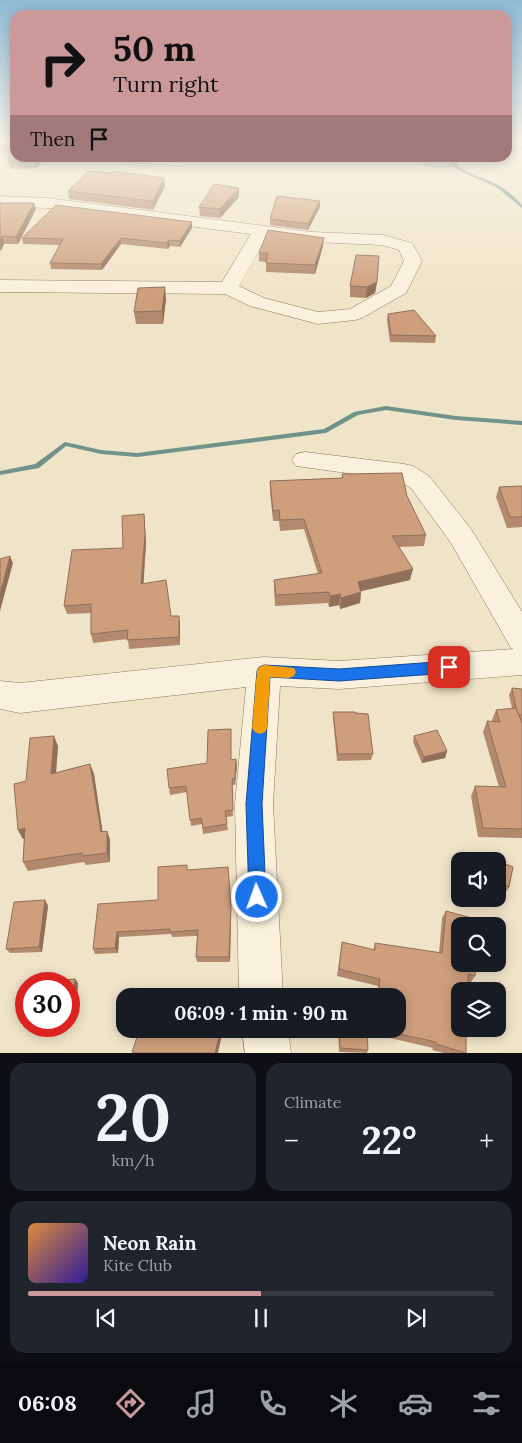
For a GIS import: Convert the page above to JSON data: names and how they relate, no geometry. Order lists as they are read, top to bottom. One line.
{"page":{"turn":["50 m","Turn right"],"then":"Then","limit":"30","trip":"06:09 · 1 min · 90 m","tile":[["20","km/h"],"Climate"],"heat":["−","22°","+"],"song":["Neon Rain","Kite Club"],"tabs":"06:08"}}
